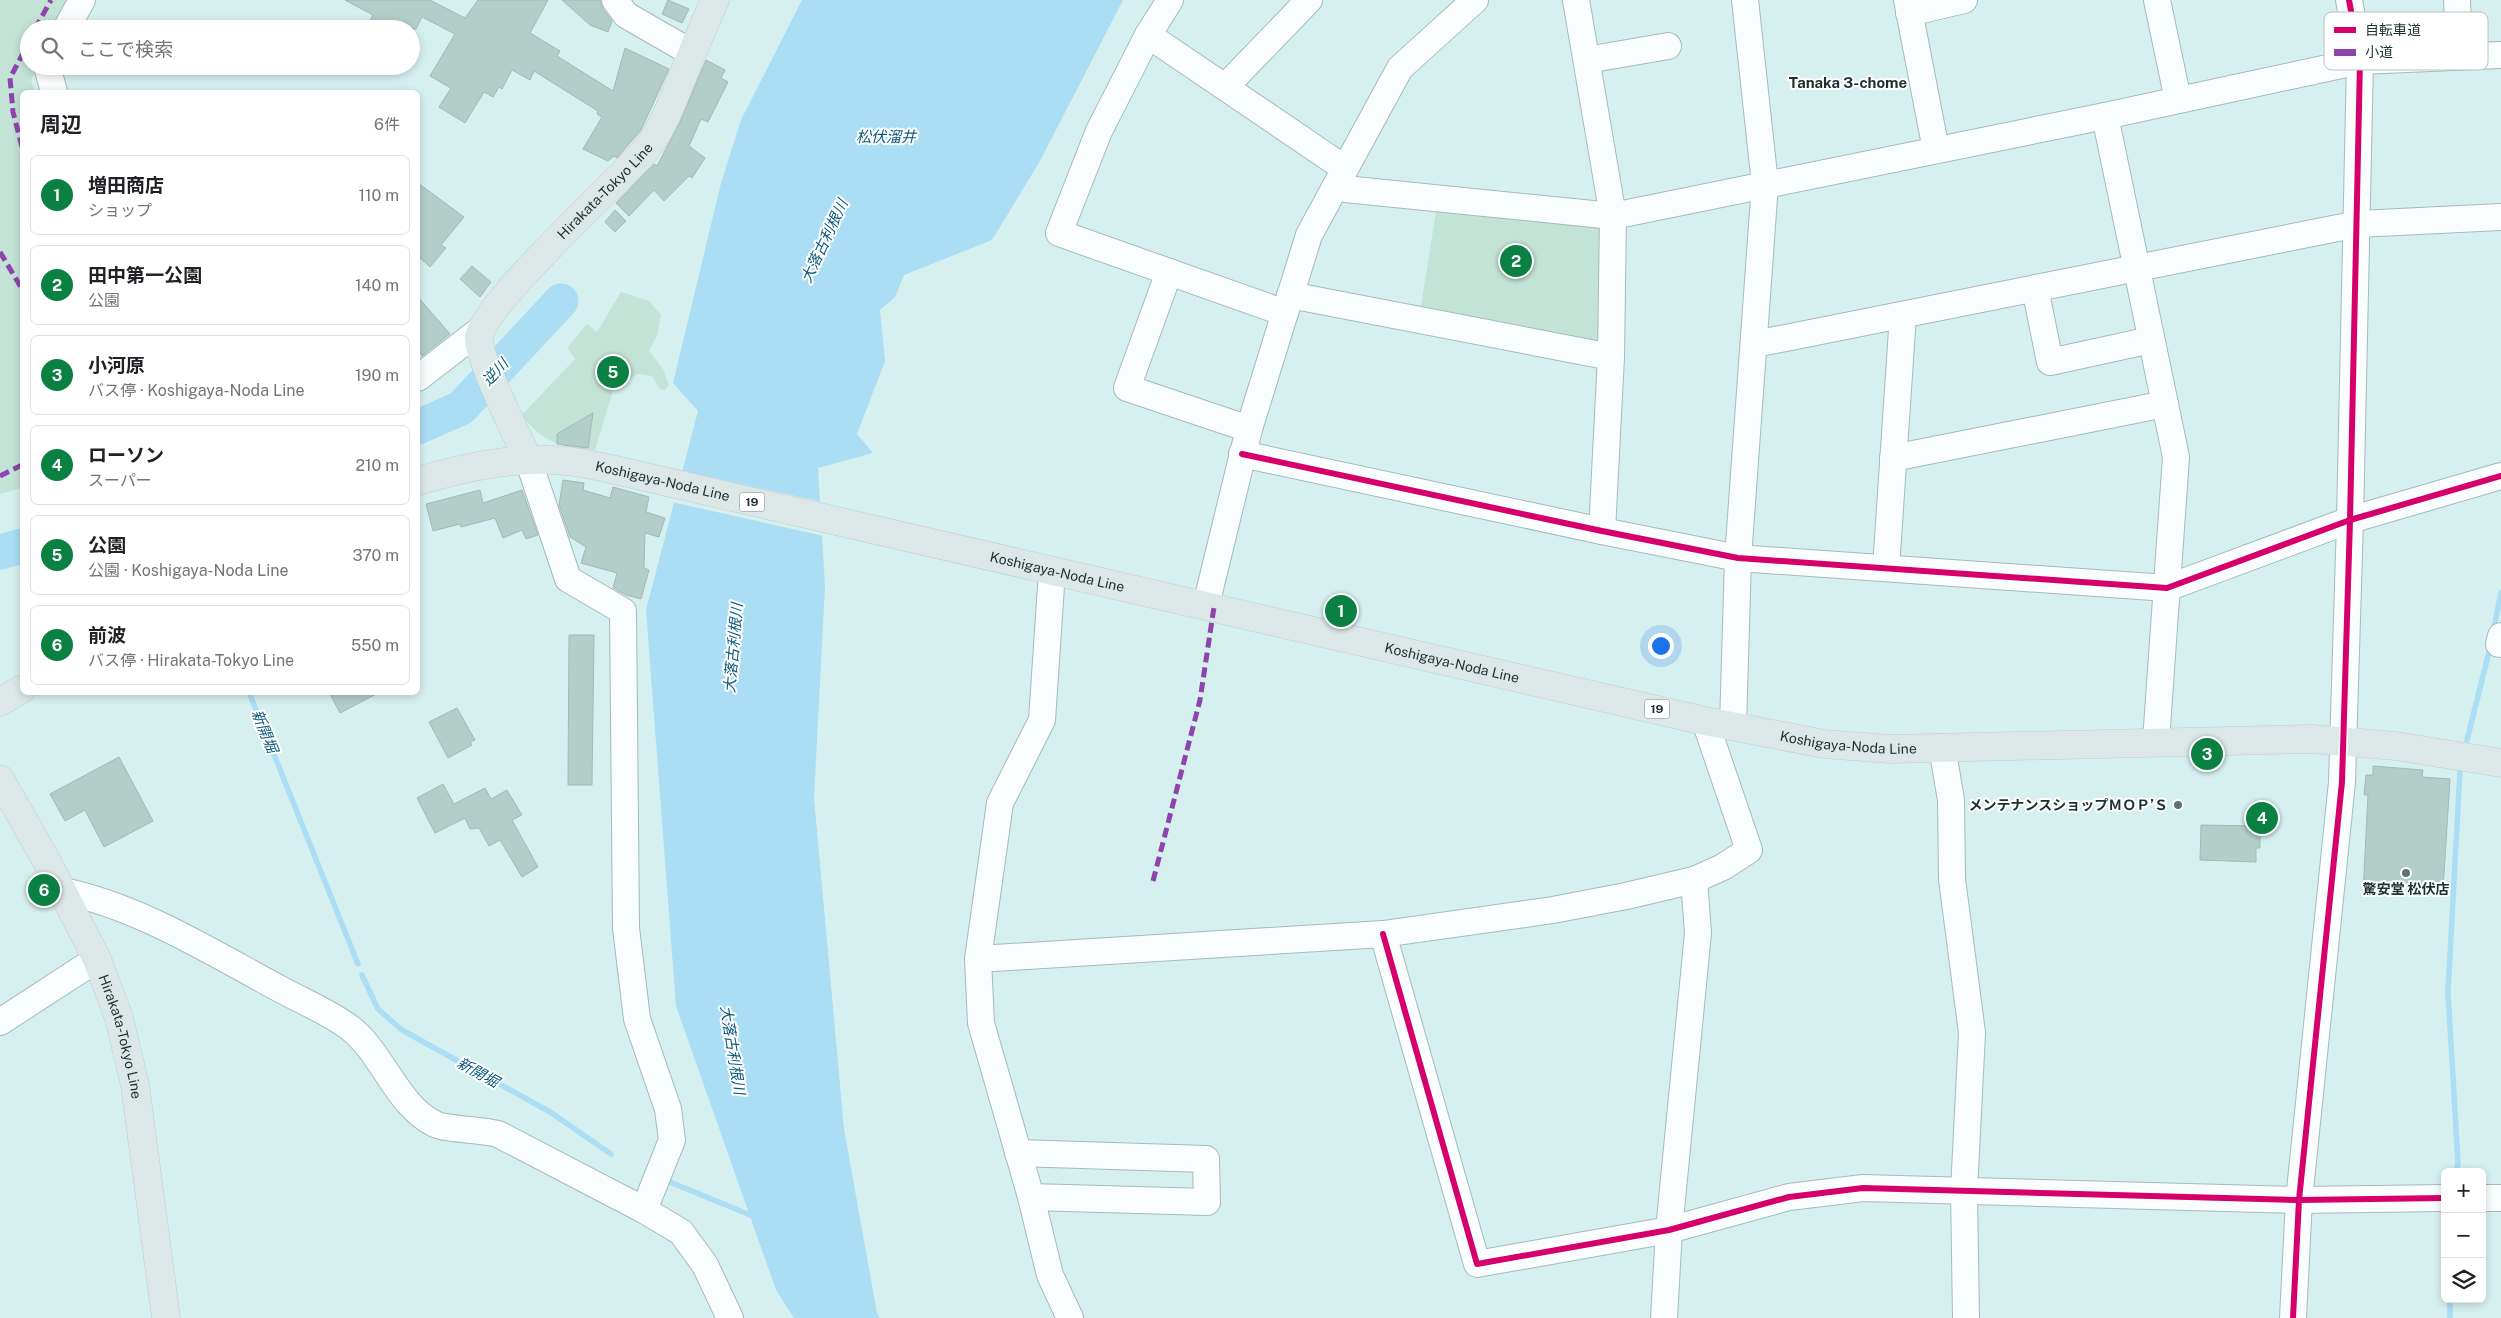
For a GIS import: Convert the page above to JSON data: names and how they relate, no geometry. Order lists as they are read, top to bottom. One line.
{"streets":{"main road":["Hirakata-Tokyo Line","Koshigaya-Noda Line","19"]},"districts":["Tanaka 3-chome"],"water":["松伏溜井","大落古利根川","逆川","新開堀"],"places":["メンテナンスショップＭＯＰ’Ｓ","驚安堂 松伏店"],"legend":["自転車道","小道"],"page":{"search":"ここで検索","heading":["周辺","6件"],"list":[{"mark":"1","name":"増田商店","note":"ショップ","value":"110 m"},{"mark":"2","name":"田中第一公園","note":"公園","value":"140 m"},{"mark":"3","name":"小河原","note":"バス停 · Koshigaya-Noda Line","value":"190 m"},{"mark":"4","name":"ローソン","note":"スーパー","value":"210 m"},{"mark":"5","name":"公園","note":"公園 · Koshigaya-Noda Line","value":"370 m"},{"mark":"6","name":"前波","note":"バス停 · Hirakata-Tokyo Line","value":"550 m"}],"pins":["2","5","1","3","4","6"],"map_buttons":["+","−"]}}
